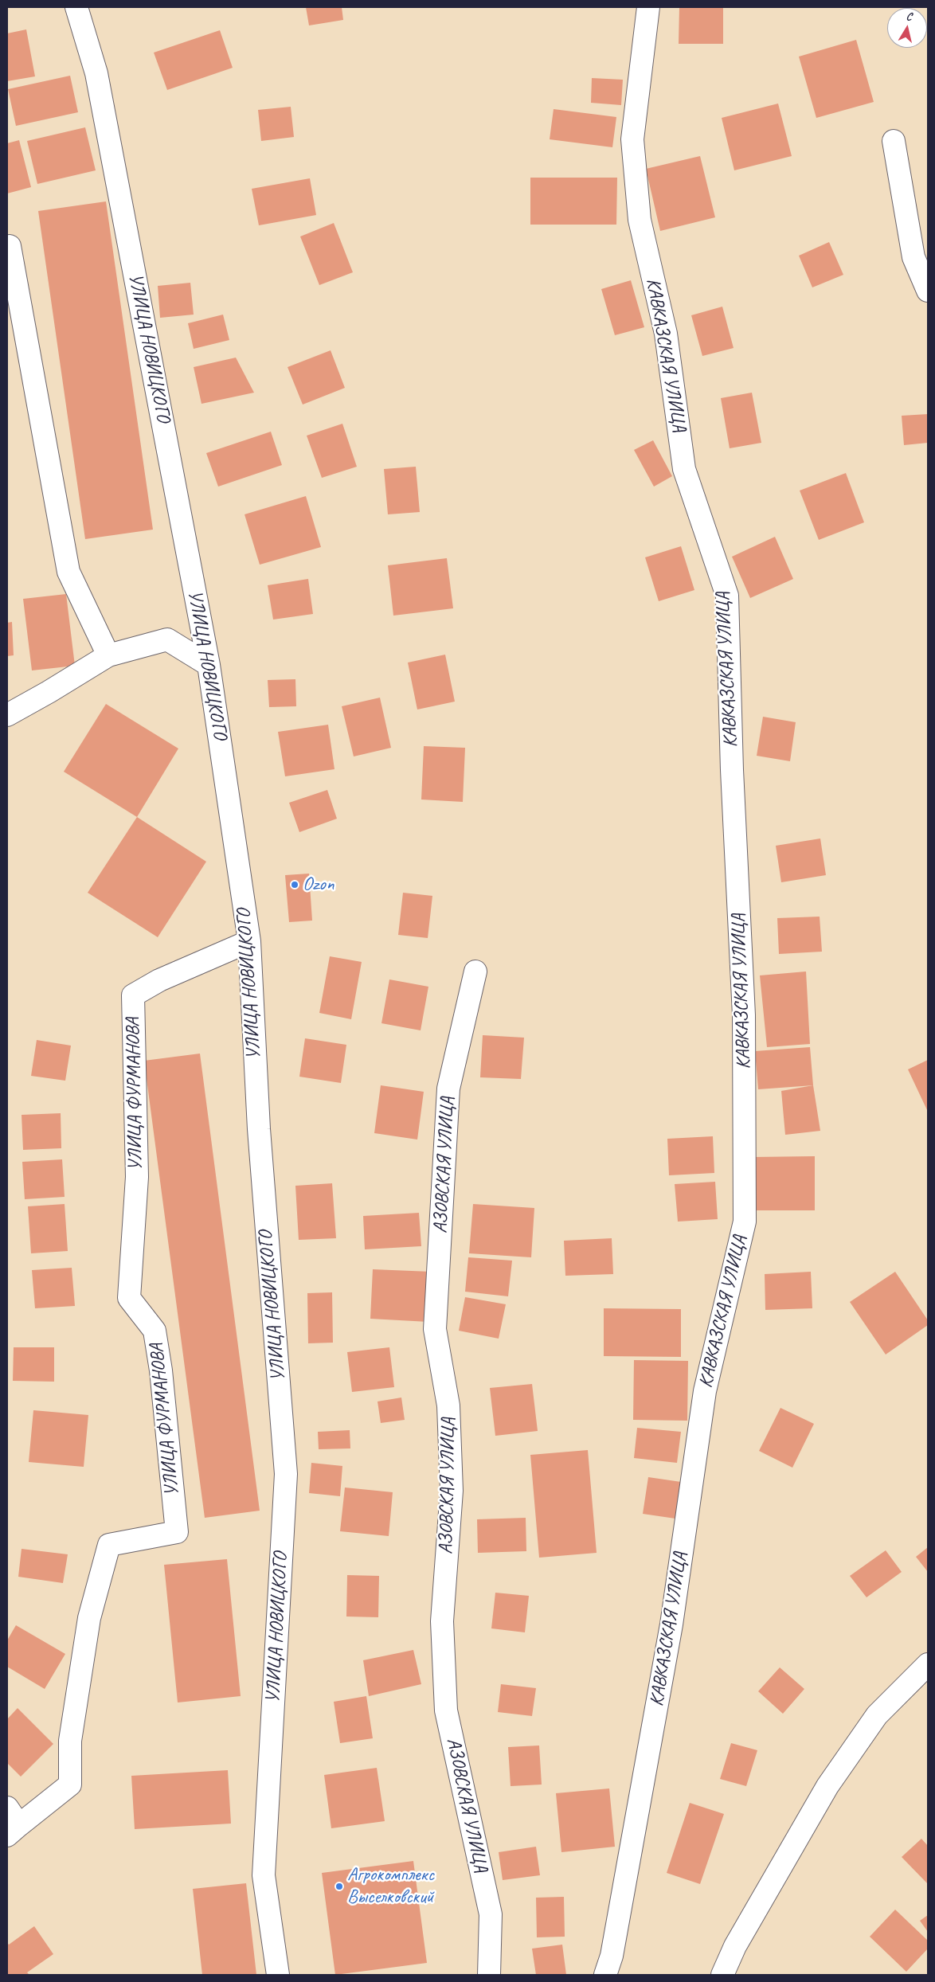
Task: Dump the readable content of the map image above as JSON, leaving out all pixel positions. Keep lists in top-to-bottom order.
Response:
{
  "streets": {
    "street": [
      "УЛИЦА НОВИЦКОГО",
      "КАВКАЗСКАЯ УЛИЦА",
      "УЛИЦА ФУРМАНОВА",
      "АЗОВСКАЯ УЛИЦА"
    ]
  },
  "crossings": [
    ["УЛИЦА НОВИЦКОГО", "УЛИЦА ФУРМАНОВА"]
  ],
  "places": ["Ozon", "Агрокомплекс Выселковский"],
  "north": "top"
}
